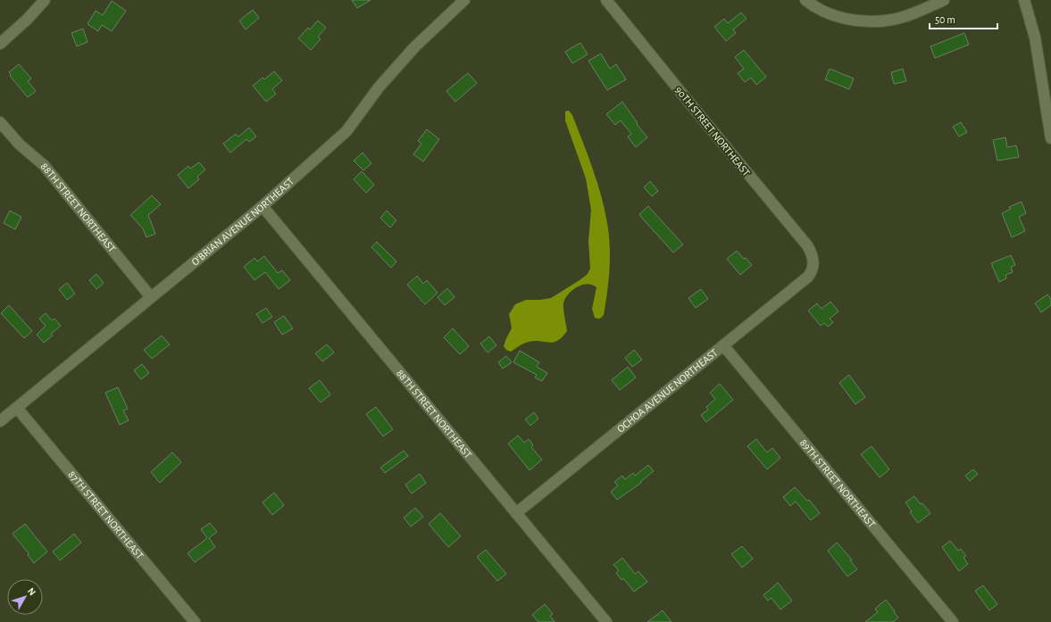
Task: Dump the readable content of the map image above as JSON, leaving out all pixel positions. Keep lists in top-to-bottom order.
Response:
{
  "streets": {
    "street": [
      "90TH STREET NORTHEAST",
      "88TH STREET NORTHEAST",
      "O'BRIAN AVENUE NORTHEAST",
      "OCHOA AVENUE NORTHEAST",
      "89TH STREET NORTHEAST",
      "87TH STREET NORTHEAST"
    ]
  },
  "crossings": [
    ["90TH STREET NORTHEAST", "OCHOA AVENUE NORTHEAST"],
    ["88TH STREET NORTHEAST", "O'BRIAN AVENUE NORTHEAST"],
    ["88TH STREET NORTHEAST", "OCHOA AVENUE NORTHEAST"],
    ["O'BRIAN AVENUE NORTHEAST", "87TH STREET NORTHEAST"],
    ["OCHOA AVENUE NORTHEAST", "89TH STREET NORTHEAST"]
  ],
  "scale_bar": "50 m",
  "north": "top right"
}
